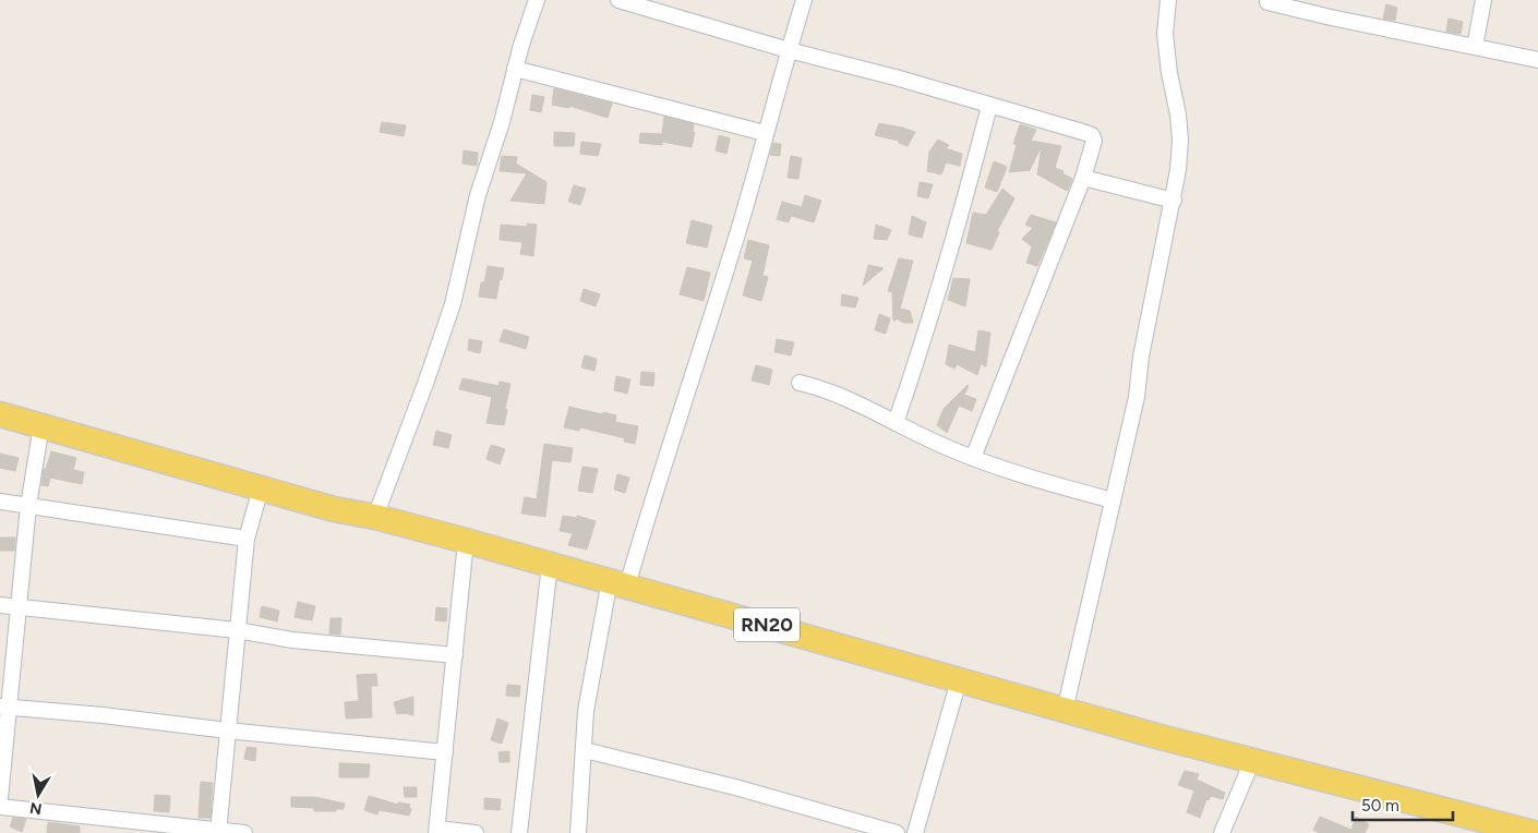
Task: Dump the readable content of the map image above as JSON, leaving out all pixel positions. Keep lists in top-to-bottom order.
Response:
{
  "streets": {
    "main road": ["RN20"]
  },
  "scale_bar": "50 m",
  "north": "bottom"
}
